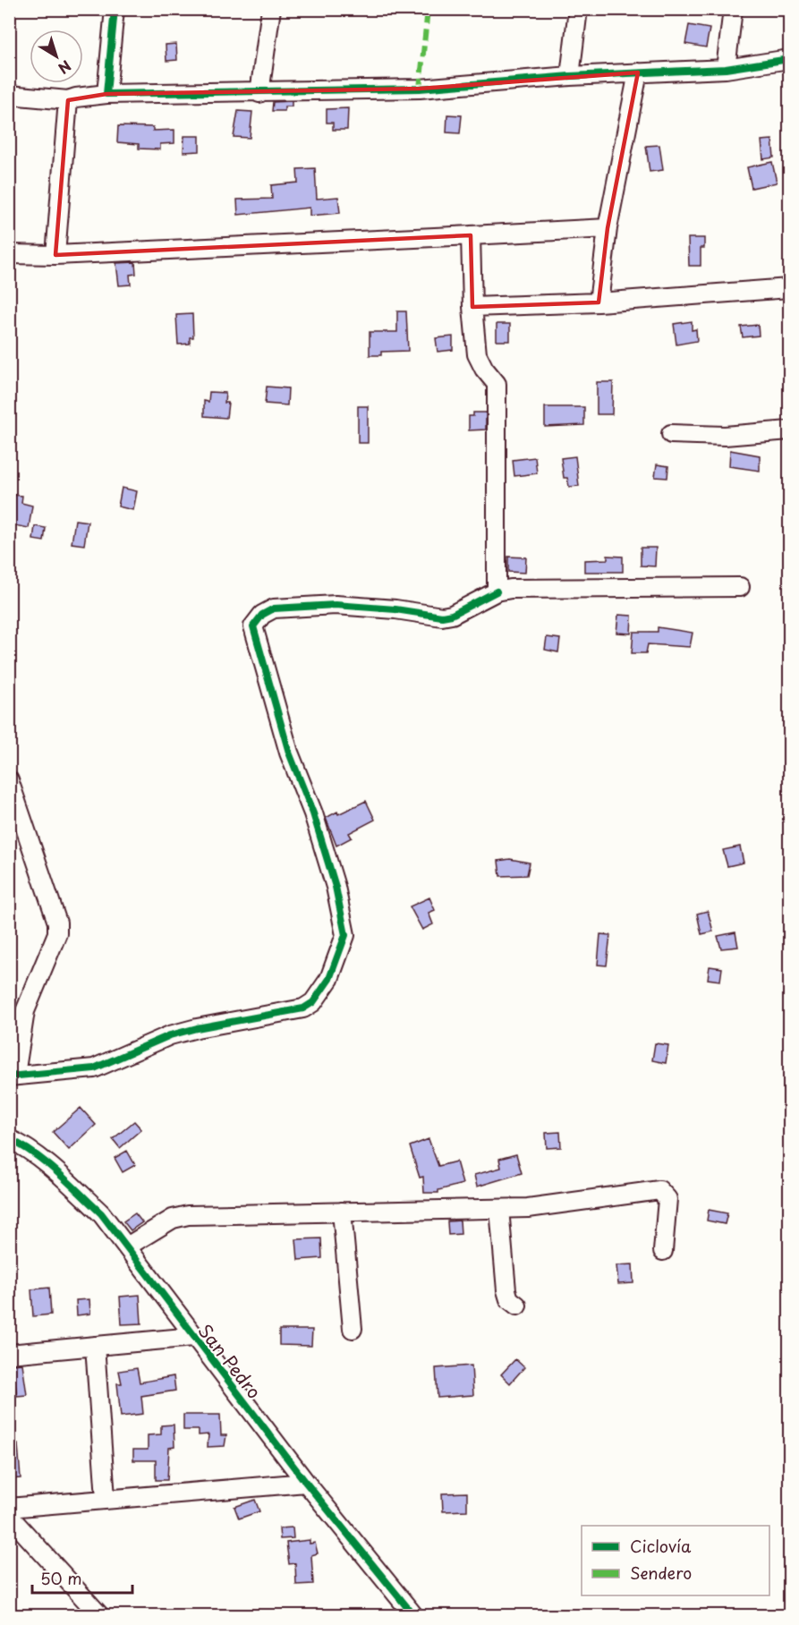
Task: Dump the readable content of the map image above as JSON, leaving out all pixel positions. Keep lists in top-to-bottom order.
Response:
{
  "streets": {
    "street": ["San Pedro"]
  },
  "legend": ["Ciclovía", "Sendero"],
  "scale_bar": "50 m",
  "north": "bottom right"
}
